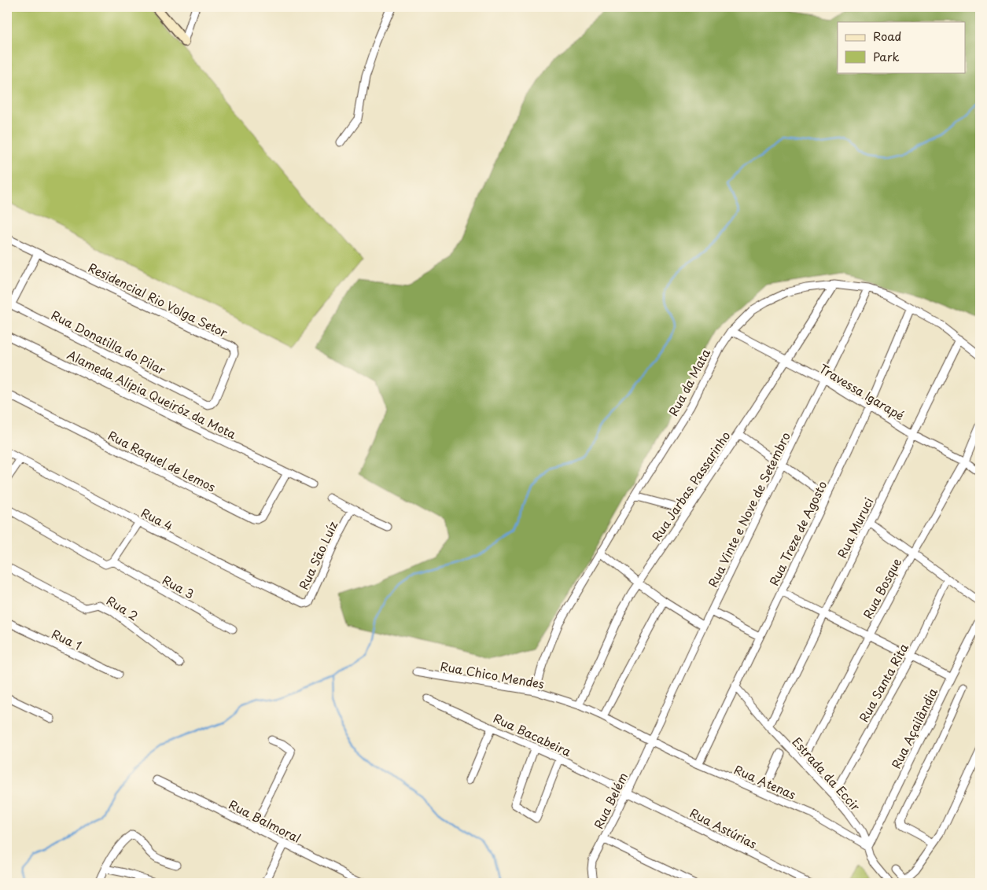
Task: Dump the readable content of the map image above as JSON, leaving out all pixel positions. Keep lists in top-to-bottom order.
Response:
{
  "streets": {
    "street": [
      "Residencial Rio Volga Setor",
      "Rua Donatilla do Pilar",
      "Rua da Mata",
      "Travessa Igarapé",
      "Alameda Alípia Queiróz da Mota",
      "Rua Raquel de Lemos",
      "Rua Jarbas Passarinho",
      "Rua Vinte e Nove de Setembro",
      "Rua 4",
      "Rua Muruci",
      "Rua Treze de Agosto",
      "Rua São Luíz",
      "Rua 3",
      "Rua Bosque",
      "Rua 2",
      "Rua 1",
      "Rua Chico Mendes",
      "Rua Santa Rita",
      "Rua Açailândia",
      "Rua Bacabeira",
      "Estrada da Eccir",
      "Rua Atenas",
      "Rua Belém",
      "Rua Balmoral",
      "Rua Astúrias"
    ]
  },
  "crossings": [
    ["Residencial Rio Volga Setor", "Rua Donatilla do Pilar"],
    ["Rua da Mata", "Travessa Igarapé"],
    ["Rua da Mata", "Rua Jarbas Passarinho"],
    ["Rua da Mata", "Rua Vinte e Nove de Setembro"],
    ["Rua da Mata", "Rua Muruci"],
    ["Rua da Mata", "Rua Treze de Agosto"],
    ["Rua da Mata", "Rua Chico Mendes"],
    ["Travessa Igarapé", "Rua Jarbas Passarinho"],
    ["Travessa Igarapé", "Rua Vinte e Nove de Setembro"],
    ["Travessa Igarapé", "Rua Muruci"],
    ["Travessa Igarapé", "Rua Treze de Agosto"],
    ["Travessa Igarapé", "Rua Bosque"],
    ["Alameda Alípia Queiróz da Mota", "Rua Raquel de Lemos"],
    ["Rua Jarbas Passarinho", "Rua Chico Mendes"],
    ["Rua Vinte e Nove de Setembro", "Rua Chico Mendes"],
    ["Rua Vinte e Nove de Setembro", "Rua Atenas"],
    ["Rua Vinte e Nove de Setembro", "Rua Belém"],
    ["Rua 4", "Rua São Luíz"],
    ["Rua Muruci", "Estrada da Eccir"],
    ["Rua Treze de Agosto", "Estrada da Eccir"],
    ["Rua Treze de Agosto", "Rua Atenas"],
    ["Rua Bosque", "Estrada da Eccir"],
    ["Rua Chico Mendes", "Rua Atenas"],
    ["Rua Chico Mendes", "Rua Belém"],
    ["Rua Santa Rita", "Estrada da Eccir"],
    ["Rua Açailândia", "Estrada da Eccir"],
    ["Rua Açailândia", "Rua Atenas"],
    ["Rua Bacabeira", "Rua Belém"],
    ["Rua Bacabeira", "Rua Astúrias"],
    ["Estrada da Eccir", "Rua Atenas"],
    ["Rua Atenas", "Rua Belém"],
    ["Rua Belém", "Rua Astúrias"]
  ],
  "legend": ["Road", "Park"]
}
